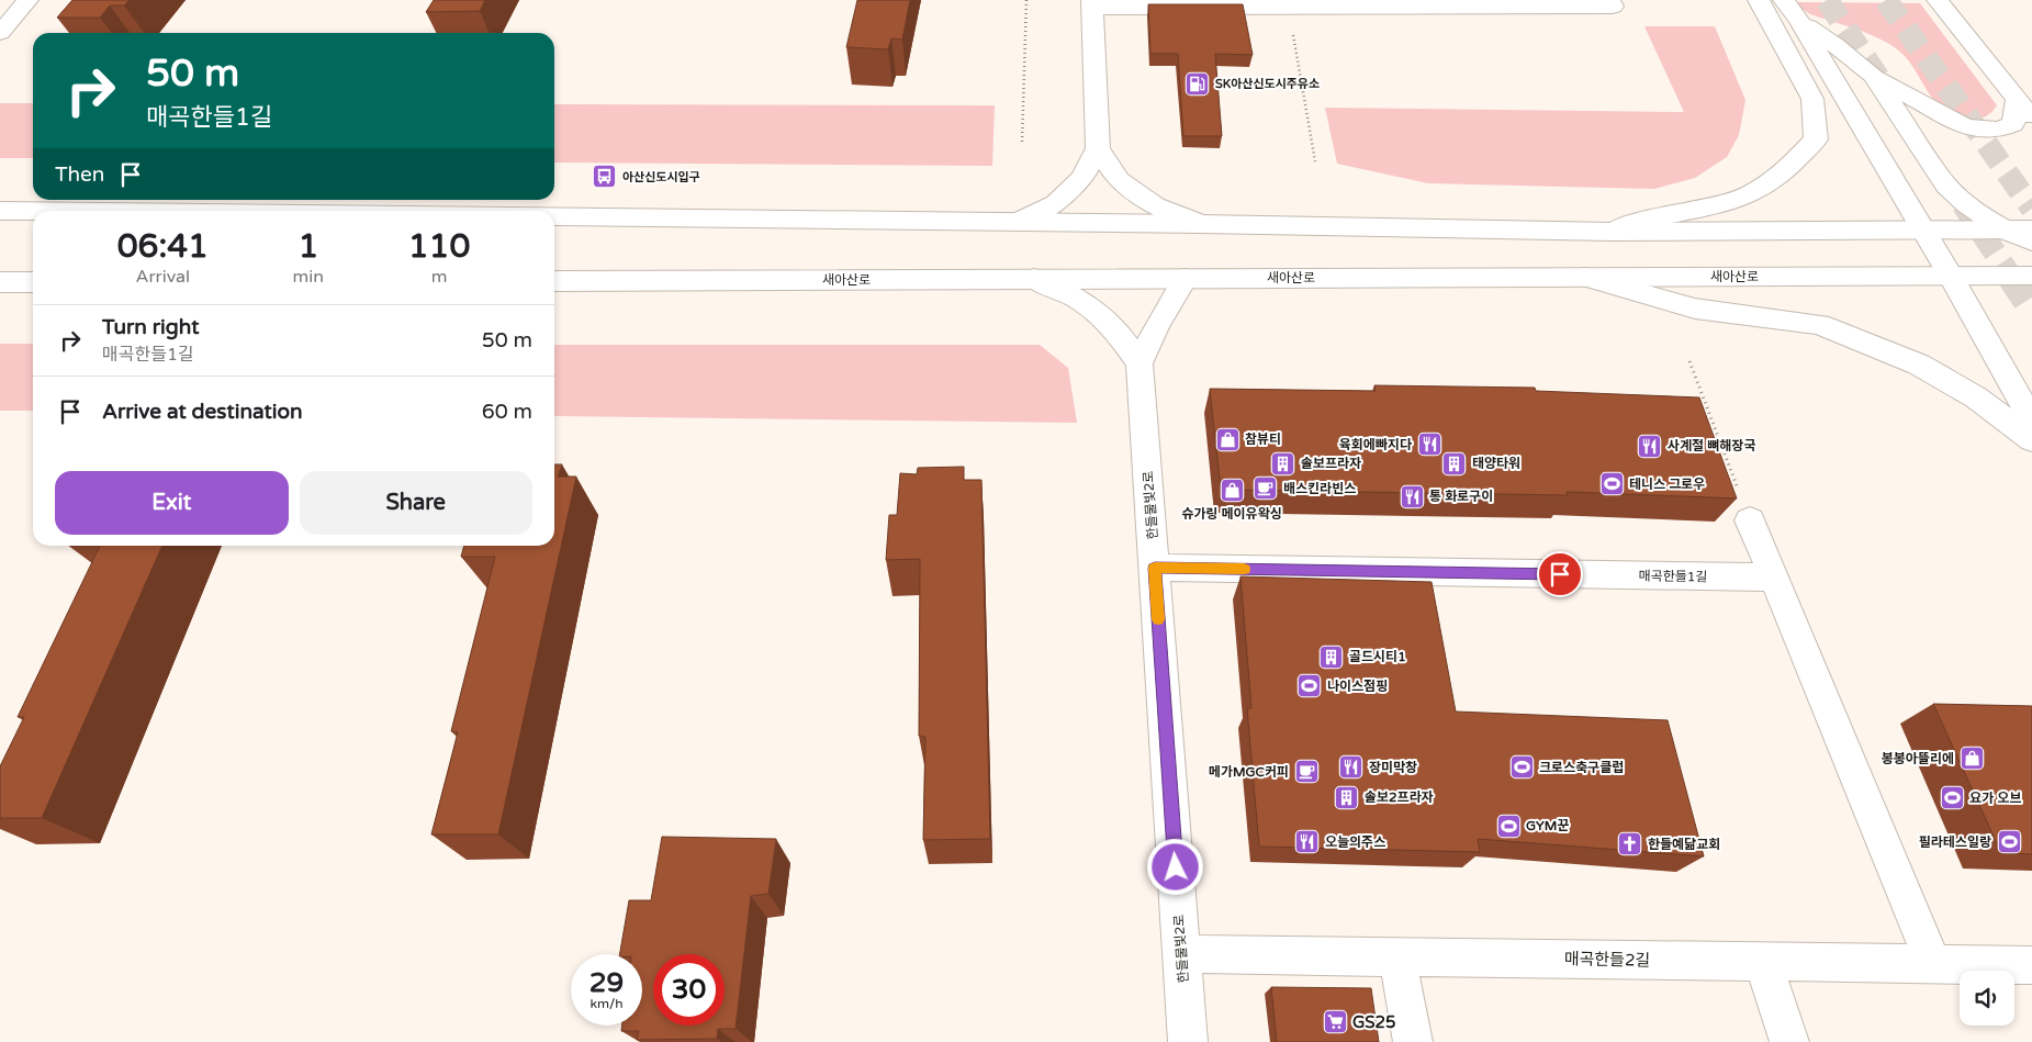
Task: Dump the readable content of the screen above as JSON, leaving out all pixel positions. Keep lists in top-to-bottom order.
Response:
{
  "streets": {
    "main road": [
      "새아산로",
      "한들물빛2로",
      "매곡한들1길",
      "매곡한들2길"
    ]
  },
  "crossings": [
    ["한들물빛2로", "매곡한들1길"],
    ["한들물빛2로", "매곡한들2길"]
  ],
  "places": {
    "fuel station": ["SK아산신도시주유소"],
    "bus stop": ["아산신도시입구"],
    "shop": ["참뷰티", "슈가링 메이유왁싱", "봉봉아뜰리에"],
    "restaurant": [
      "육회에빠지다",
      "사계절 뼈해장국",
      "통 화로구이",
      "장미막창",
      "오늘의주스"
    ],
    "building": [
      "솔보프라자",
      "태양타워",
      "골드시티1",
      "솔보2프라자"
    ],
    "sports": [
      "테니스 그로우",
      "나이스점핑",
      "크로스축구클럽",
      "요가 오브",
      "GYM꾼",
      "필라테스일랑"
    ],
    "cafe": ["배스킨라빈스", "메가MGC커피"],
    "church": ["한들예닮교회"],
    "supermarket": ["GS25"]
  },
  "page": {
    "turn": ["50 m", "매곡한들1길"],
    "then": "Then",
    "eta": [
      "06:41",
      "Arrival",
      "1",
      "min",
      "110",
      "m"
    ],
    "list": [
      {
        "name": "Turn right",
        "note": "매곡한들1길",
        "value": "50 m"
      },
      {
        "name": "Arrive at destination",
        "value": "60 m"
      }
    ],
    "buttons": ["Exit", "Share"],
    "speed": "29 km/h",
    "limit": "30"
  }
}
